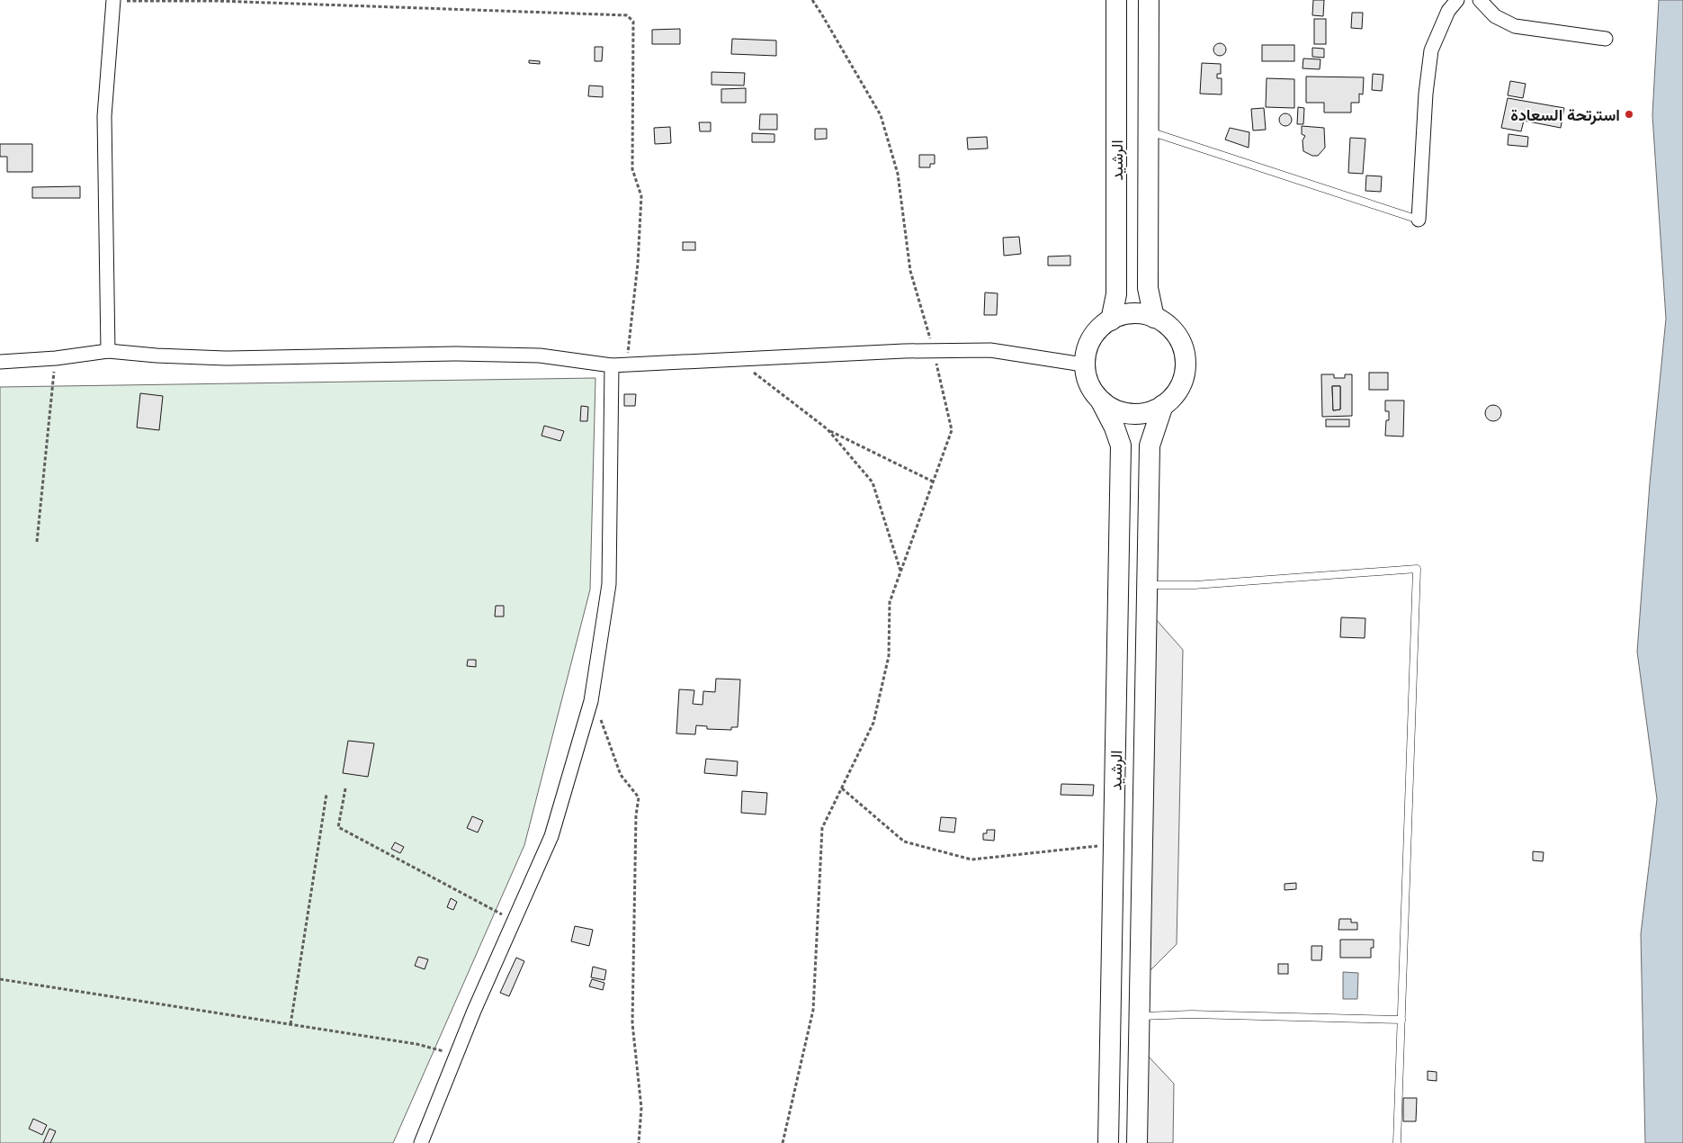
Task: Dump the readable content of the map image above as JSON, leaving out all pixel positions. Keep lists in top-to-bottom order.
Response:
{
  "streets": {
    "street": ["الرشيد"]
  },
  "places": ["استرتحة السعادة"]
}
